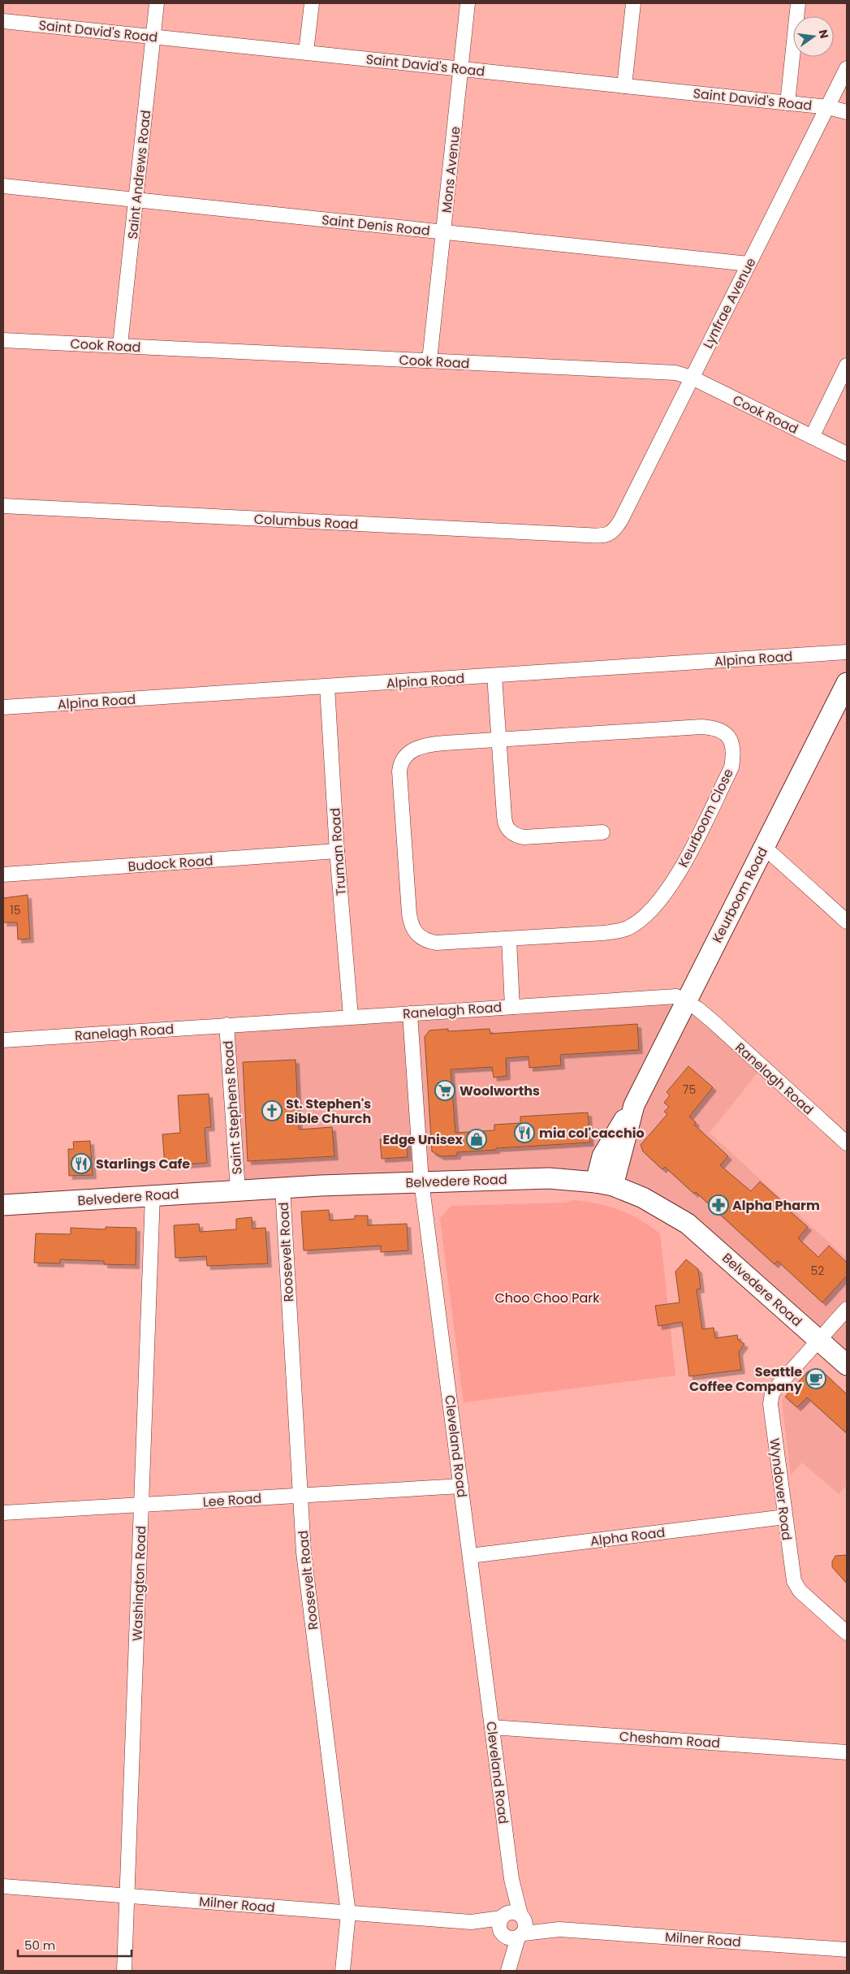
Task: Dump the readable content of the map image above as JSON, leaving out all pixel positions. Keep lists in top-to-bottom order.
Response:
{
  "streets": {
    "main road": ["Keurboom Road", "Belvedere Road"],
    "street": [
      "Saint David's Road",
      "Mons Avenue",
      "Saint Andrews Road",
      "Saint Denis Road",
      "Lynfrae Avenue",
      "Cook Road",
      "Columbus Road",
      "Alpina Road",
      "Keurboom Close",
      "Truman Road",
      "Budock Road",
      "Ranelagh Road",
      "Saint Stephens Road",
      "Roosevelt Road",
      "Cleveland Road",
      "Wyndover Road",
      "Lee Road",
      "Alpha Road",
      "Washington Road",
      "Chesham Road",
      "Milner Road"
    ]
  },
  "crossings": [
    ["Saint David's Road", "Mons Avenue"],
    ["Saint David's Road", "Saint Andrews Road"],
    ["Saint David's Road", "Lynfrae Avenue"],
    ["Mons Avenue", "Saint Denis Road"],
    ["Mons Avenue", "Cook Road"],
    ["Saint Andrews Road", "Saint Denis Road"],
    ["Saint Andrews Road", "Cook Road"],
    ["Saint Denis Road", "Lynfrae Avenue"],
    ["Lynfrae Avenue", "Cook Road"],
    ["Lynfrae Avenue", "Columbus Road"],
    ["Alpina Road", "Truman Road"],
    ["Truman Road", "Budock Road"],
    ["Truman Road", "Ranelagh Road"],
    ["Keurboom Road", "Ranelagh Road"],
    ["Keurboom Road", "Belvedere Road"],
    ["Ranelagh Road", "Saint Stephens Road"],
    ["Ranelagh Road", "Cleveland Road"],
    ["Saint Stephens Road", "Belvedere Road"],
    ["Belvedere Road", "Roosevelt Road"],
    ["Belvedere Road", "Cleveland Road"],
    ["Belvedere Road", "Wyndover Road"],
    ["Belvedere Road", "Washington Road"],
    ["Roosevelt Road", "Lee Road"],
    ["Roosevelt Road", "Milner Road"],
    ["Cleveland Road", "Lee Road"],
    ["Cleveland Road", "Alpha Road"],
    ["Cleveland Road", "Chesham Road"],
    ["Cleveland Road", "Milner Road"],
    ["Wyndover Road", "Alpha Road"],
    ["Lee Road", "Washington Road"],
    ["Washington Road", "Milner Road"]
  ],
  "parks": ["Choo Choo Park"],
  "places": {
    "supermarket": ["Woolworths"],
    "church": ["St. Stephen's Bible Church"],
    "restaurant": ["mia col'cacchio", "Starlings Cafe"],
    "shop": ["Edge Unisex"],
    "pharmacy": ["Alpha Pharm"],
    "cafe": ["Seattle Coffee Company"]
  },
  "house_numbers": ["15", "75", "52"],
  "scale_bar": "50 m",
  "north": "right"
}
